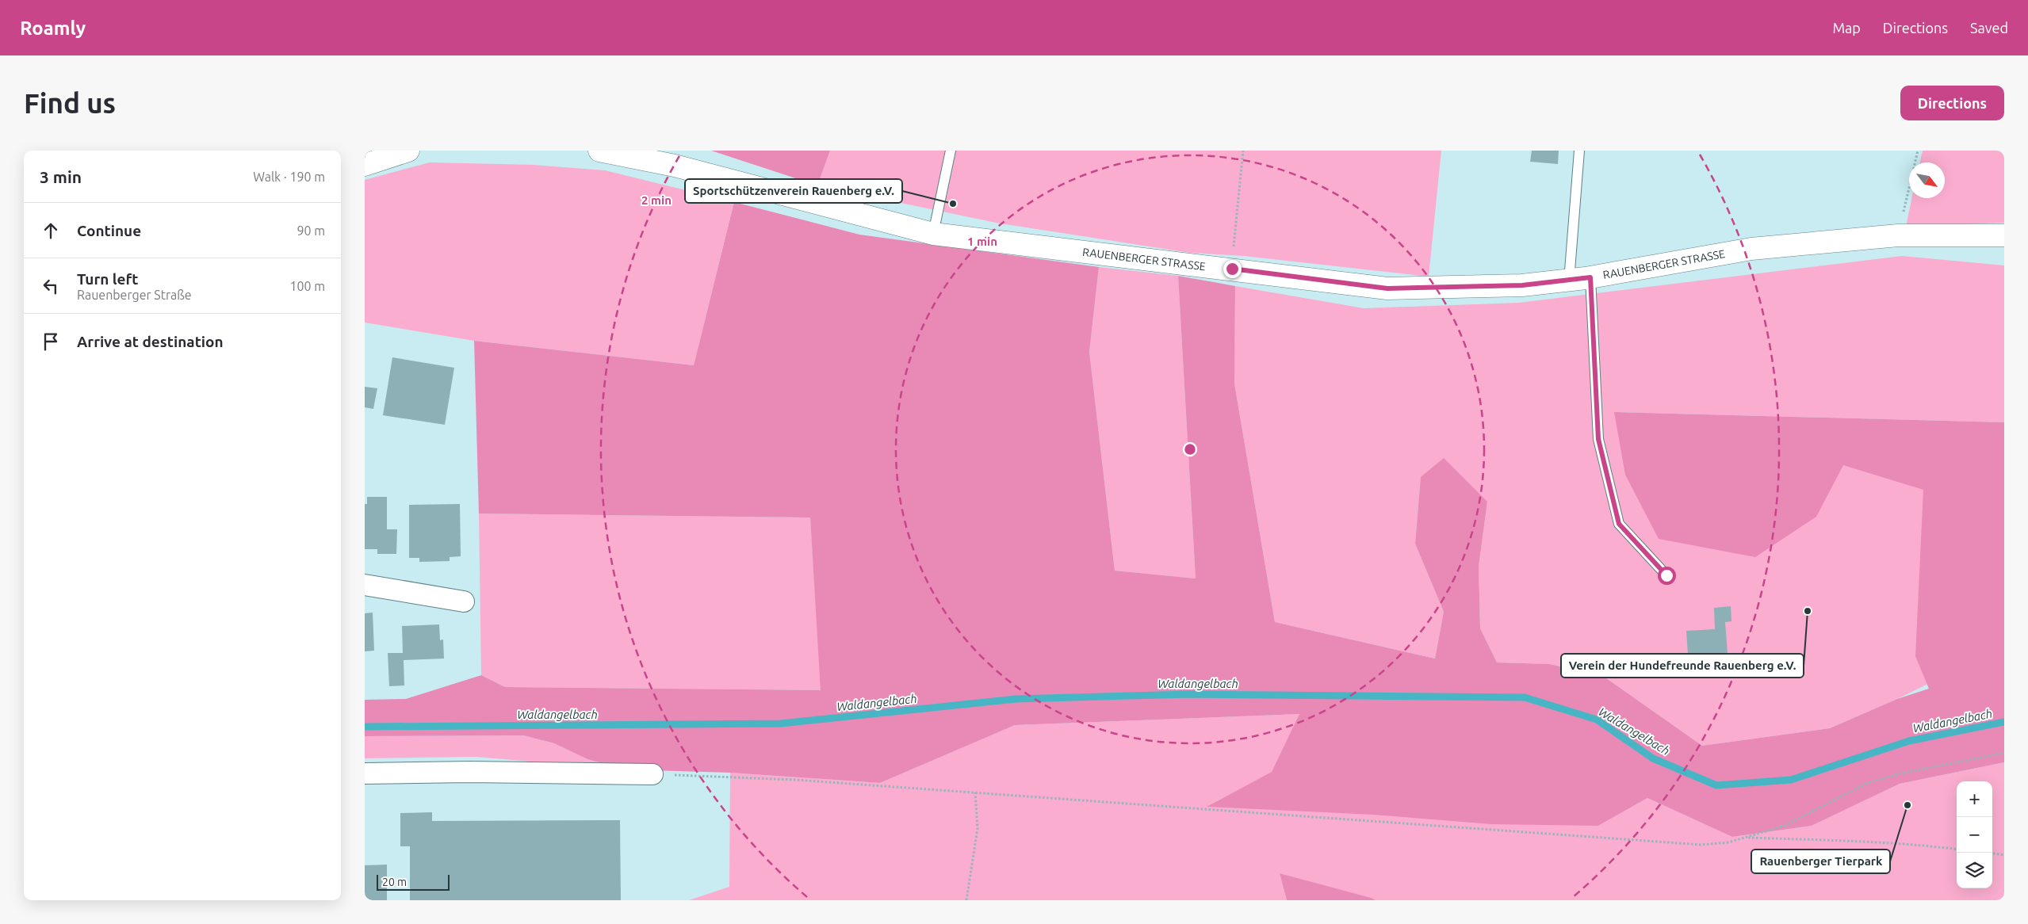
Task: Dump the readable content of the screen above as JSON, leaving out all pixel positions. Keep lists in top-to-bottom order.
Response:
{
  "streets": {
    "street": ["RAUENBERGER STRASSE"]
  },
  "water": ["Waldangelbach"],
  "places": ["Sportschützenverein Rauenberg e.V.", "Verein der Hundefreunde Rauenberg e.V.", "Rauenberger Tierpark"],
  "scale_bar": "20 m",
  "north": "bottom right",
  "page": {
    "header": "Roamly",
    "nav": ["Map", "Directions", "Saved"],
    "buttons": "Directions",
    "title": "Find us",
    "heading": ["3 min", "Walk · 190 m"],
    "list": [
      ["Continue", "90 m"],
      ["Turn left", "Rauenberger Straße", "100 m"],
      "Arrive at destination"
    ],
    "map_buttons": ["+", "−"],
    "scale": "20 m"
  },
  "rings": ["2 min", "1 min"]
}
